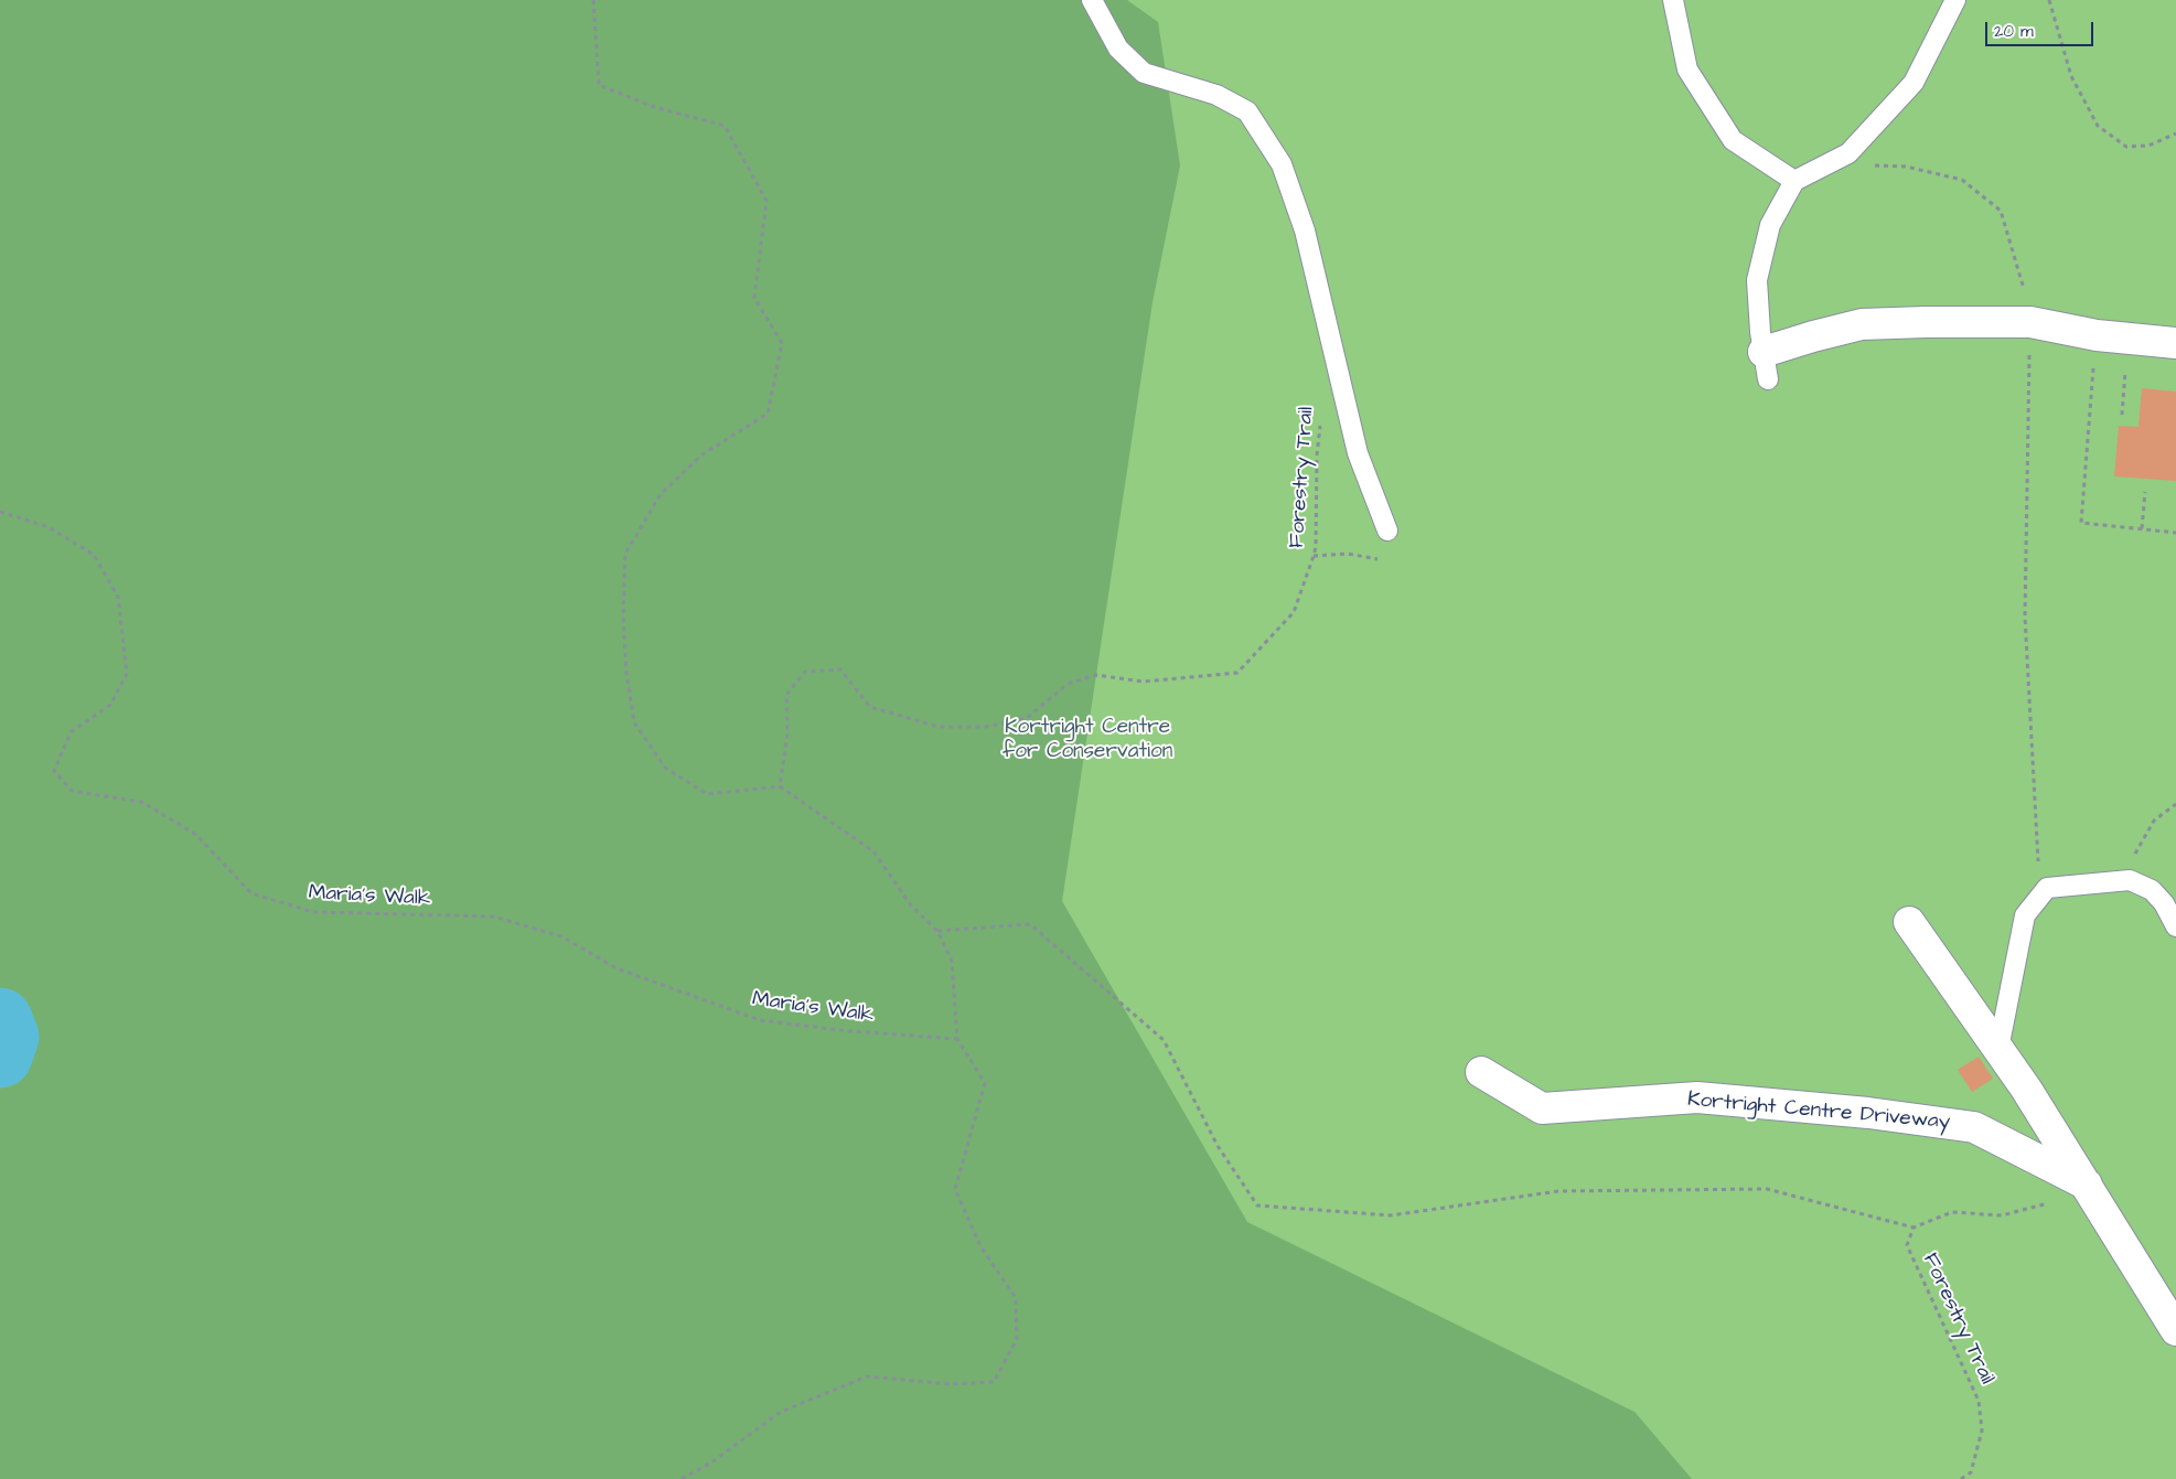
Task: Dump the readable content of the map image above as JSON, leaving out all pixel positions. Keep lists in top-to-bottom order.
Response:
{
  "streets": {
    "street": ["Kortright Centre Driveway"],
    "path": ["Forestry Trail", "Maria's Walk"]
  },
  "parks": ["Kortright Centre for Conservation"],
  "scale_bar": "20 m"
}
